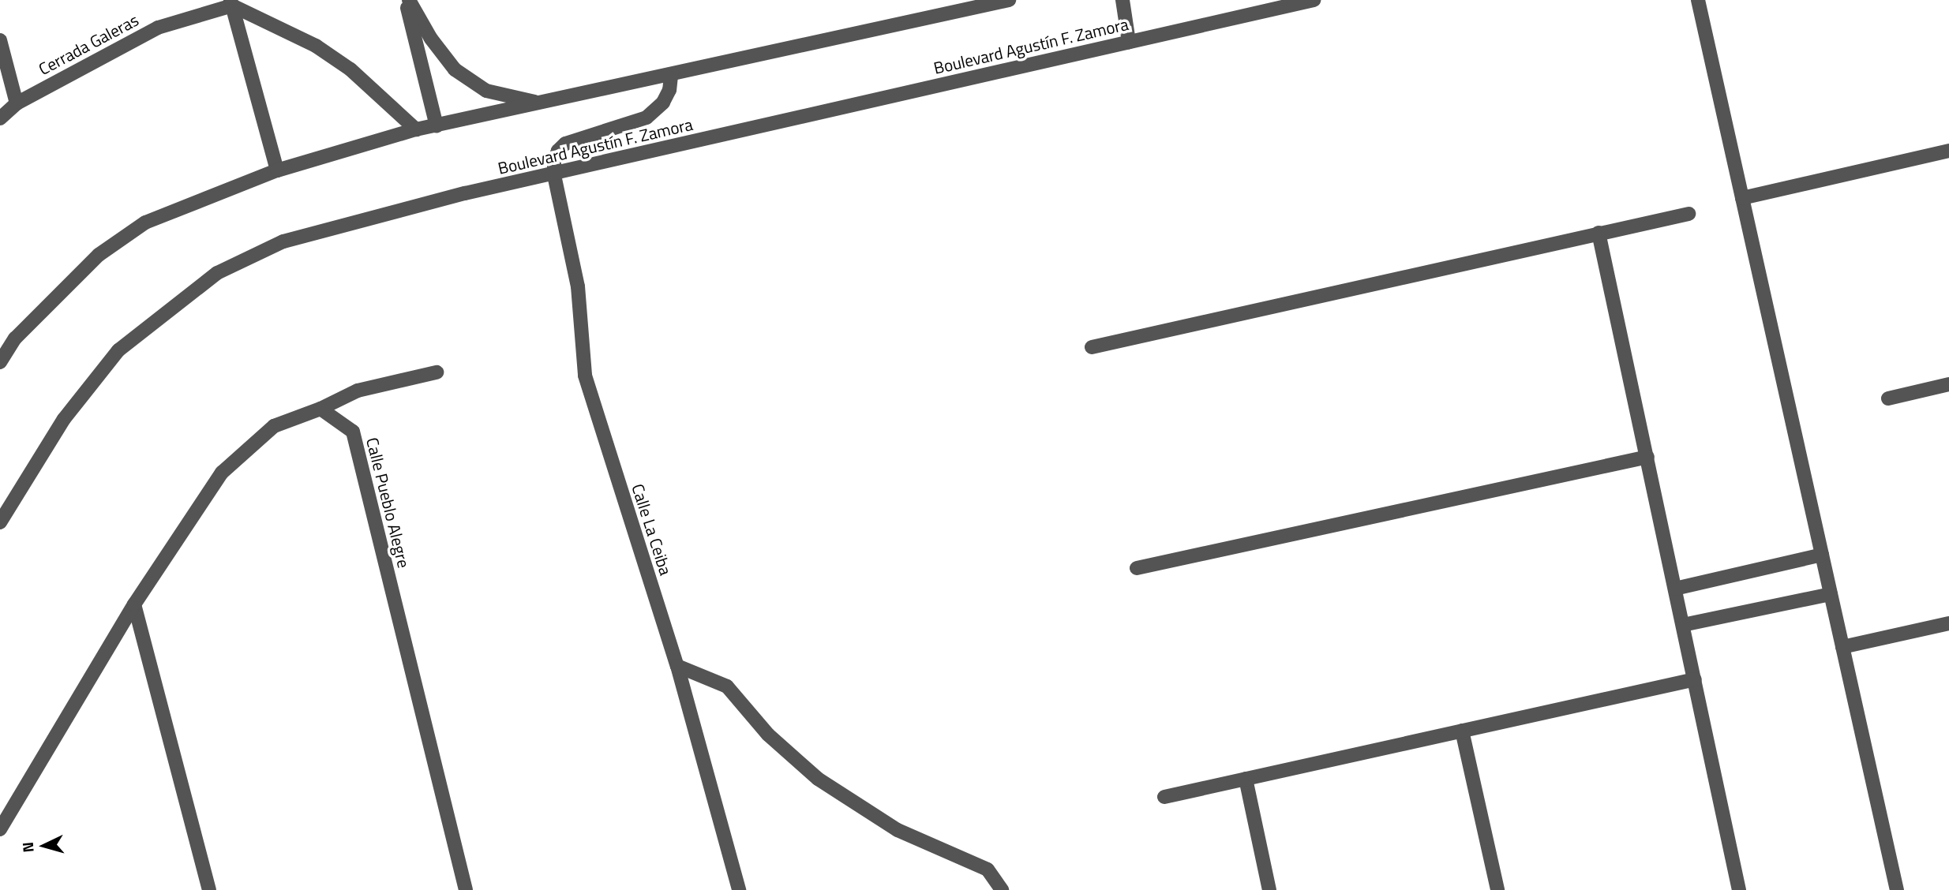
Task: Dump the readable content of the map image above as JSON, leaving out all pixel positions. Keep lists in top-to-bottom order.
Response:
{
  "streets": {
    "street": [
      "Cerrada Galeras",
      "Boulevard Agustín F. Zamora",
      "Calle Pueblo Alegre",
      "Calle La Ceiba"
    ]
  },
  "crossings": [
    ["Boulevard Agustín F. Zamora", "Calle La Ceiba"]
  ],
  "north": "left"
}
